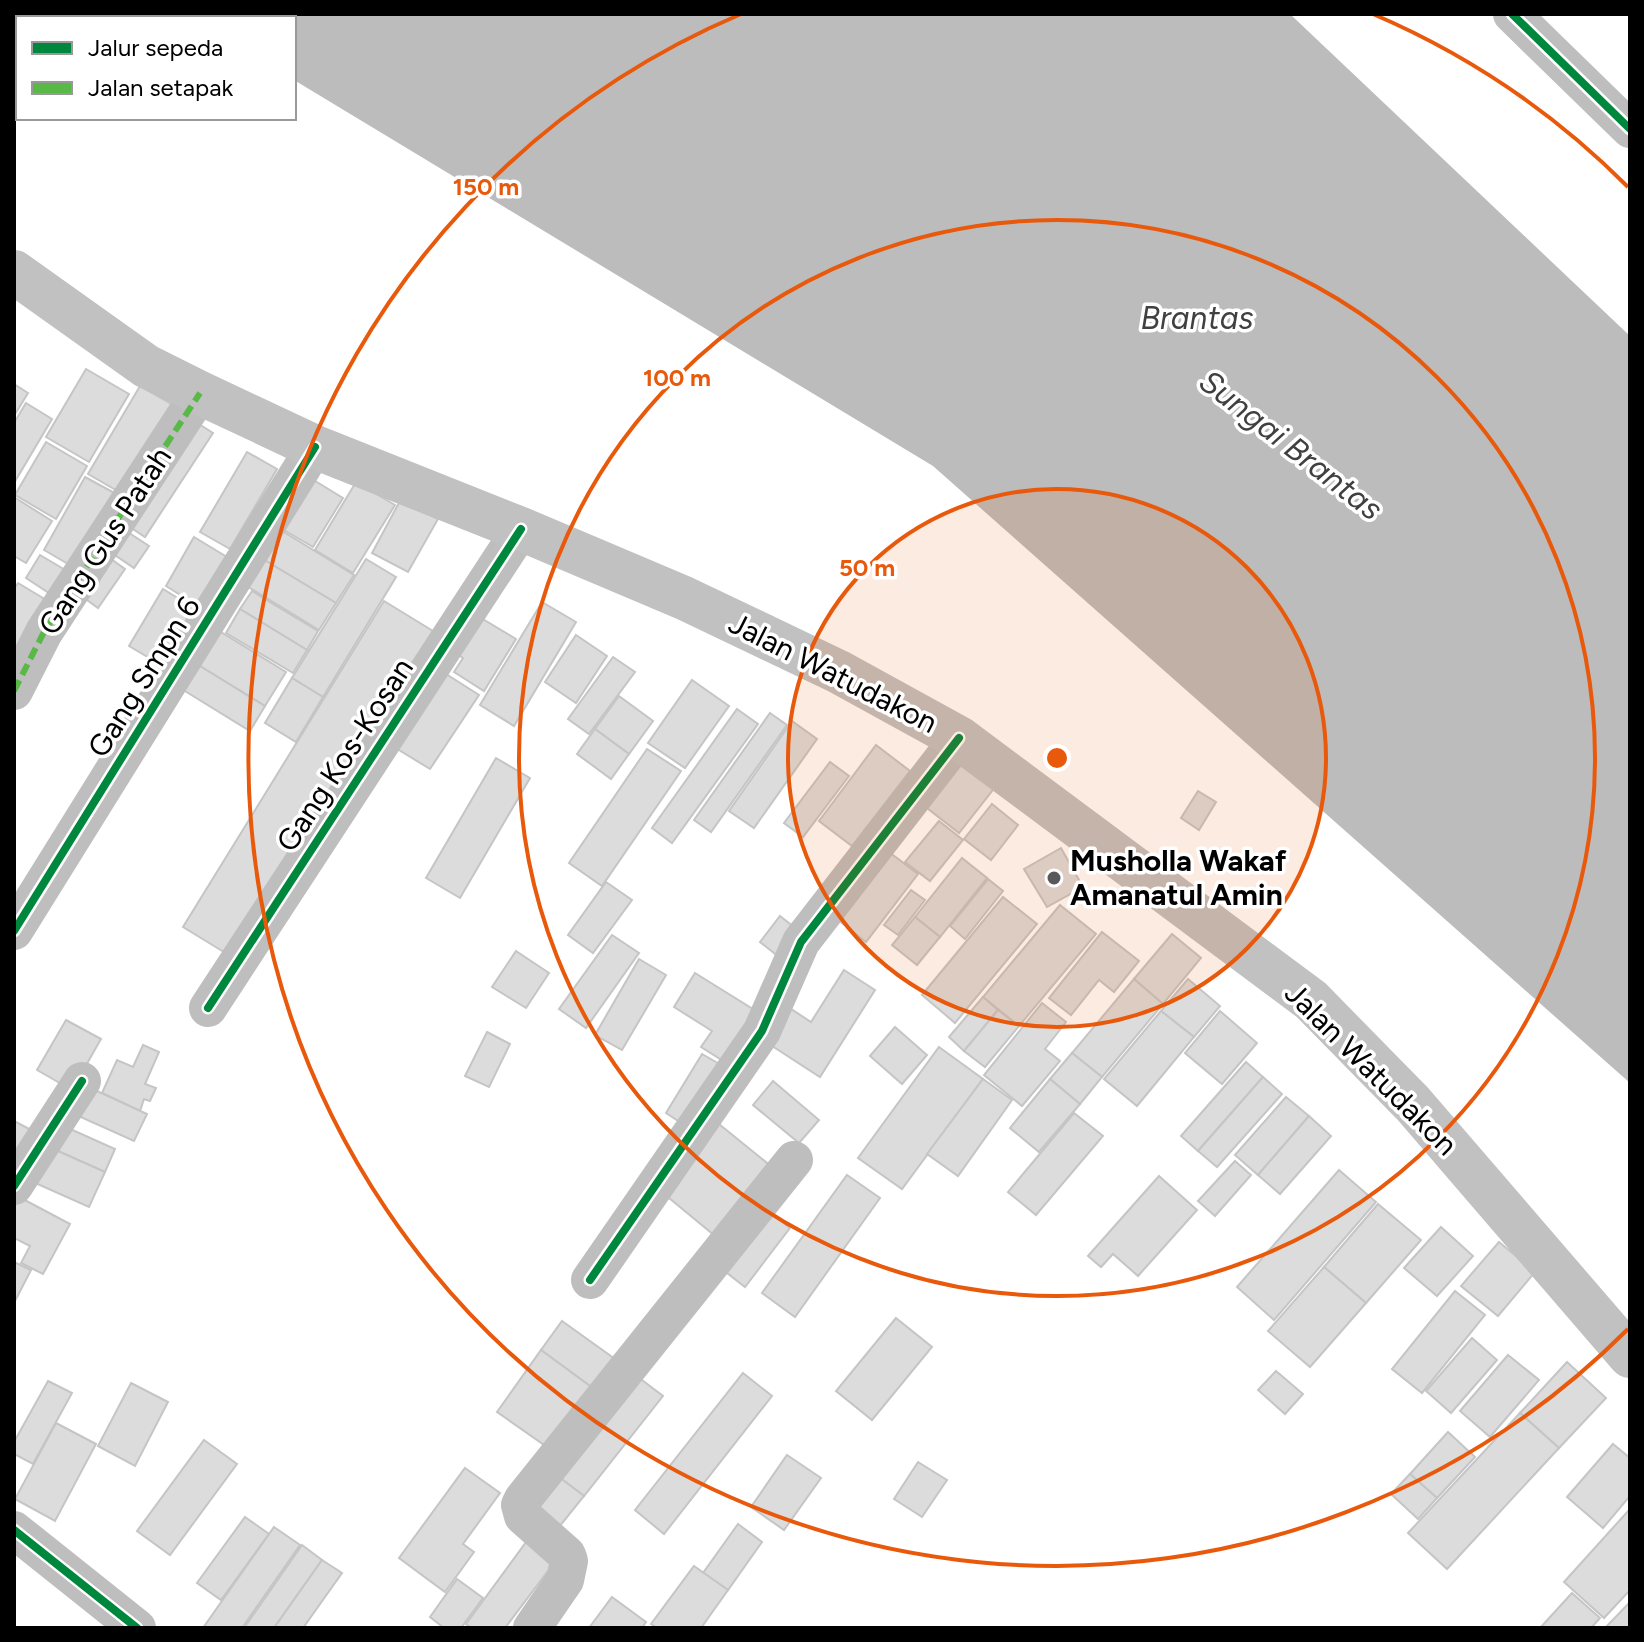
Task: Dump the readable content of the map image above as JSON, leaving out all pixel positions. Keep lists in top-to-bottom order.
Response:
{
  "streets": {
    "main road": ["Jalan Watudakon"],
    "street": ["Gang Gus Patah", "Gang Smpn 6", "Gang Kos-Kosan"]
  },
  "crossings": [
    ["Gang Gus Patah", "Jalan Watudakon"],
    ["Jalan Watudakon", "Gang Smpn 6"],
    ["Jalan Watudakon", "Gang Kos-Kosan"]
  ],
  "water": ["Brantas", "Sungai Brantas"],
  "places": ["Musholla Wakaf Amanatul Amin"],
  "legend": ["Jalur sepeda", "Jalan setapak"],
  "rings": ["150 m", "100 m", "50 m"]
}
